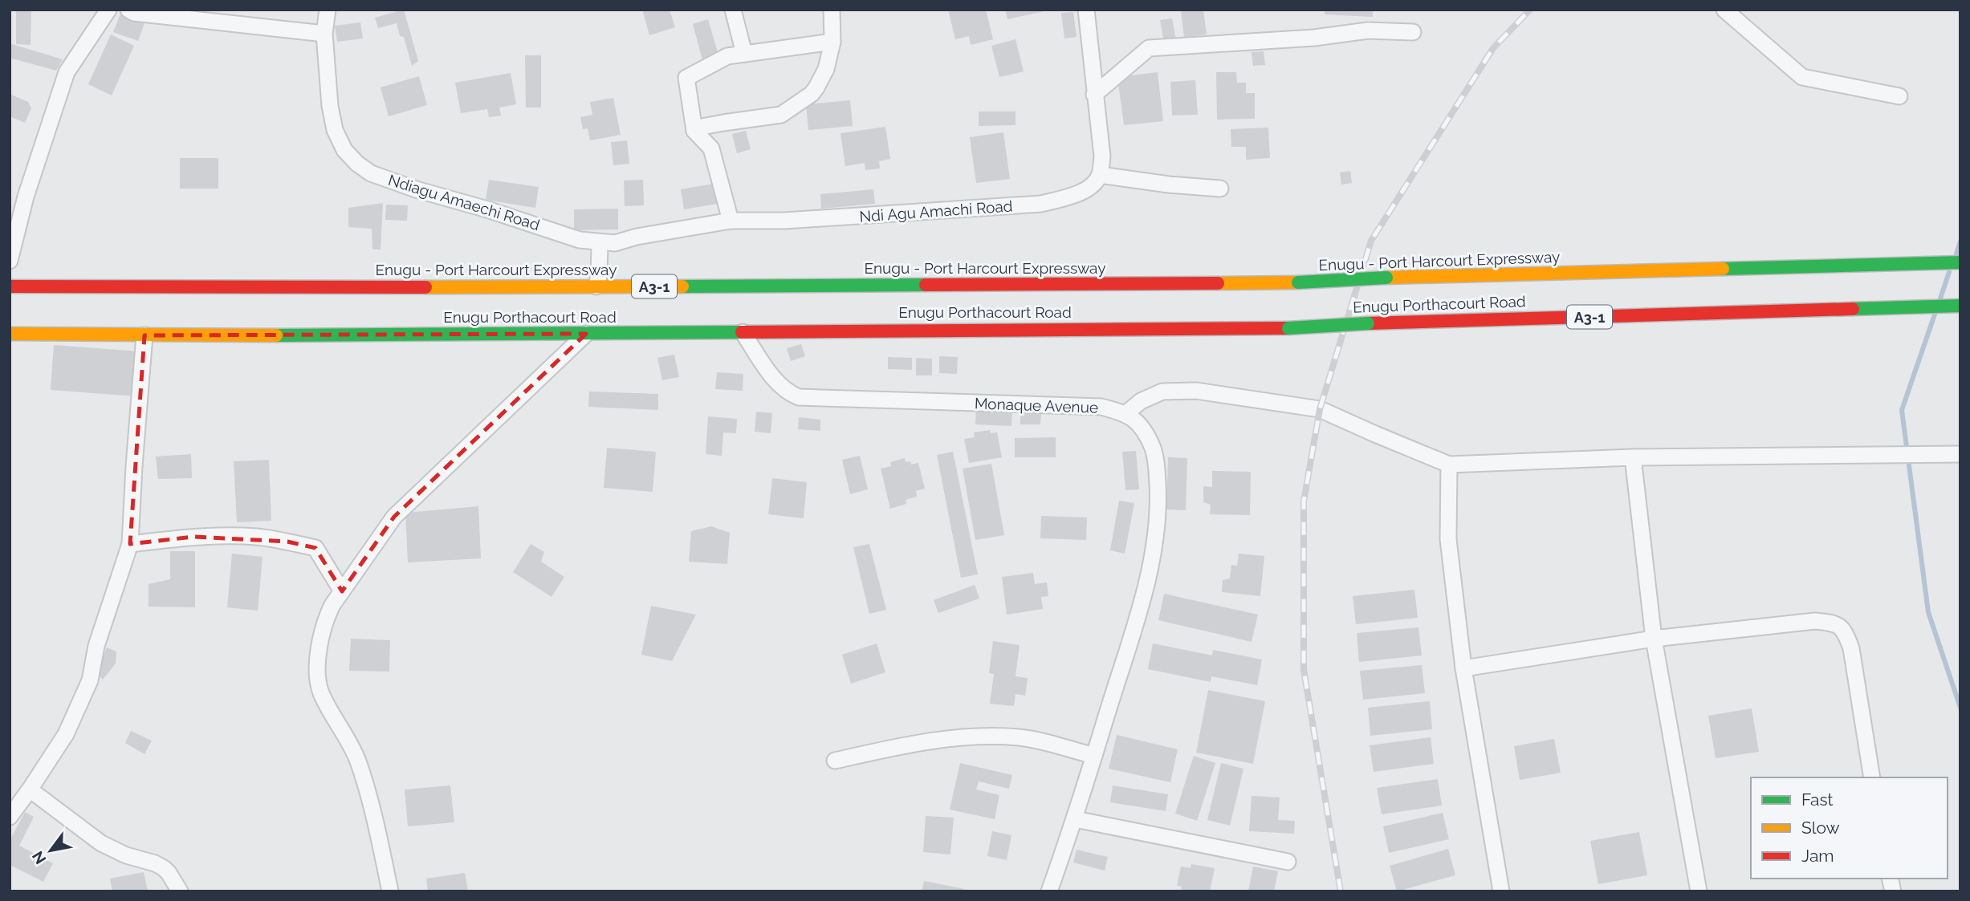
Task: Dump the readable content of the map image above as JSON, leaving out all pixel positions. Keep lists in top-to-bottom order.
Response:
{
  "streets": {
    "highway": ["Enugu - Port Harcourt Expressway", "A3-1", "Enugu Porthacourt Road"],
    "street": ["Ndiagu Amaechi Road", "Ndi Agu Amachi Road", "Monaque Avenue"]
  },
  "crossings": [
    ["Ndiagu Amaechi Road", "Ndi Agu Amachi Road"],
    ["Enugu Porthacourt Road", "Monaque Avenue"]
  ],
  "legend": ["Fast", "Slow", "Jam"],
  "north": "bottom left"
}
